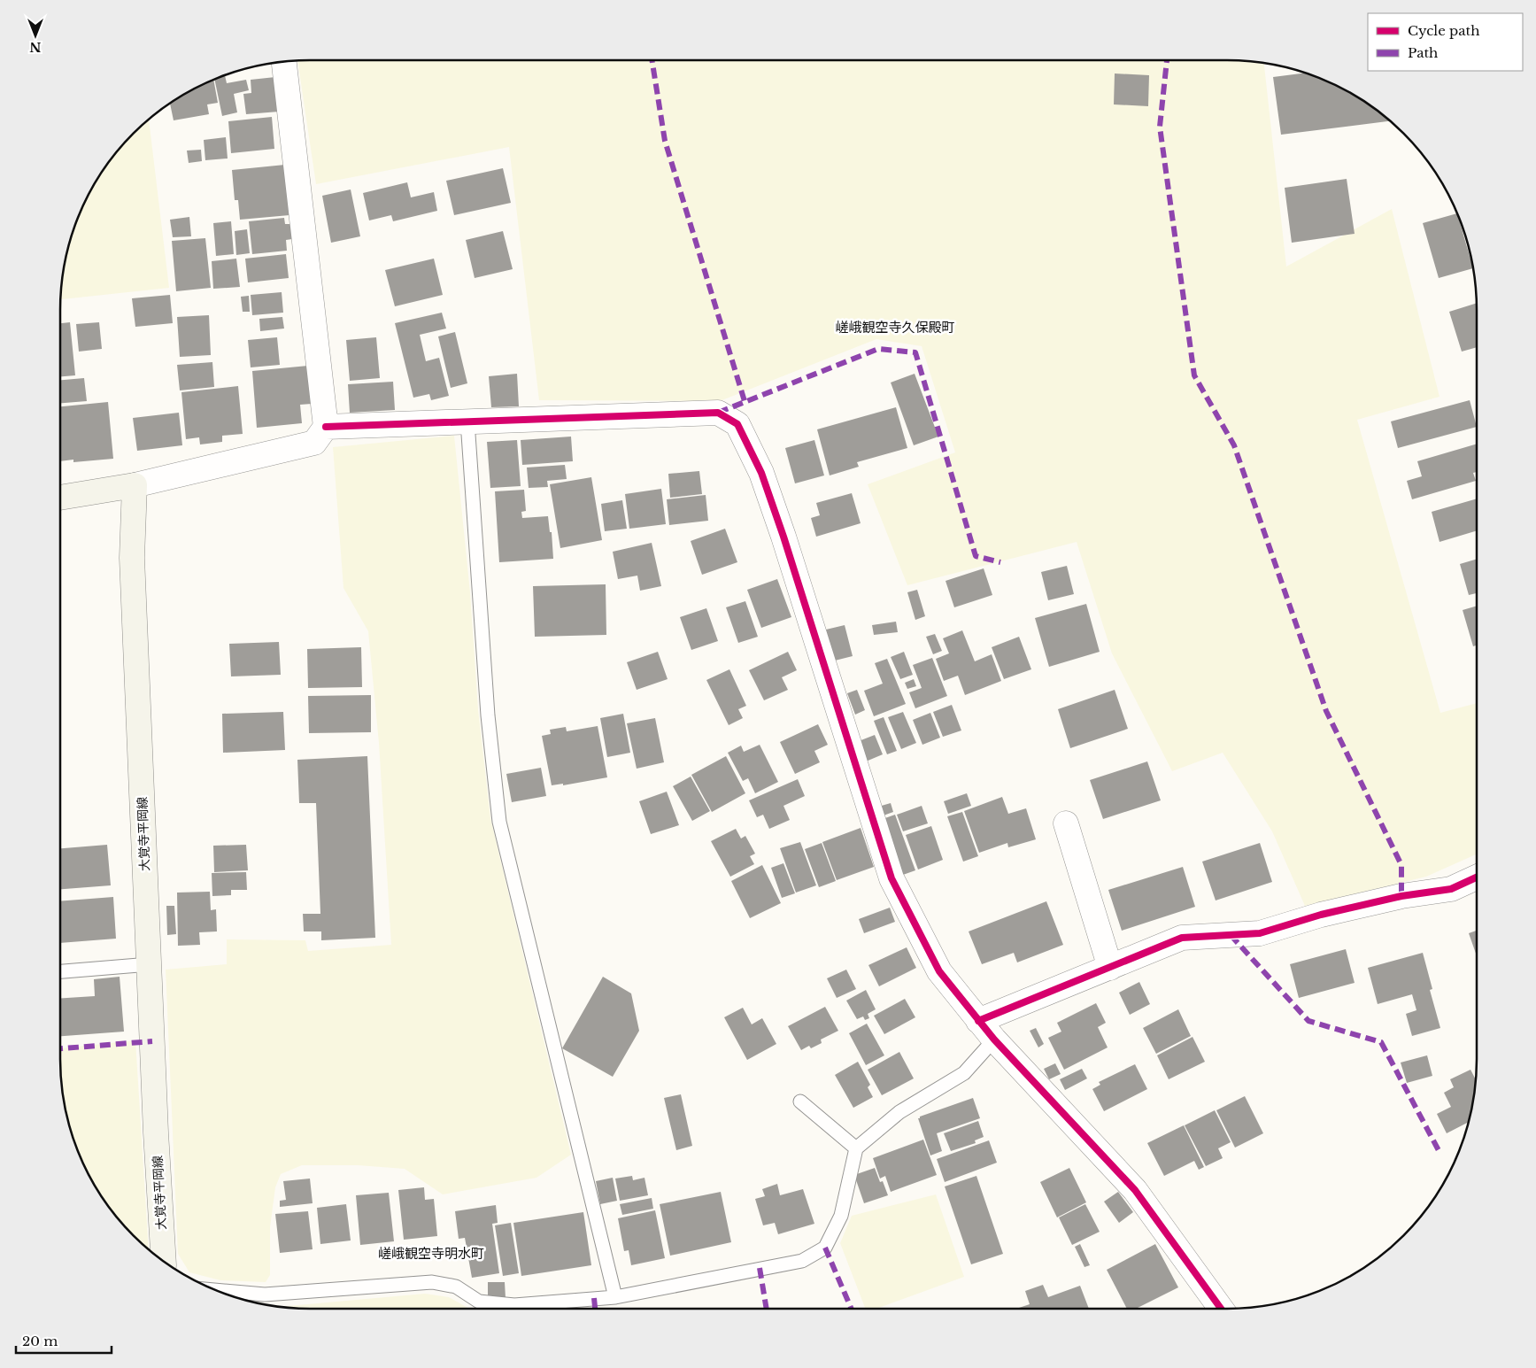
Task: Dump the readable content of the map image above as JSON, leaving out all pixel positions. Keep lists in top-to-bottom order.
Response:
{
  "streets": {
    "main road": ["大覚寺平岡線"]
  },
  "districts": ["嵯峨観空寺久保殿町", "嵯峨観空寺明水町"],
  "legend": ["Cycle path", "Path"],
  "scale_bar": "20 m",
  "north": "bottom"
}
